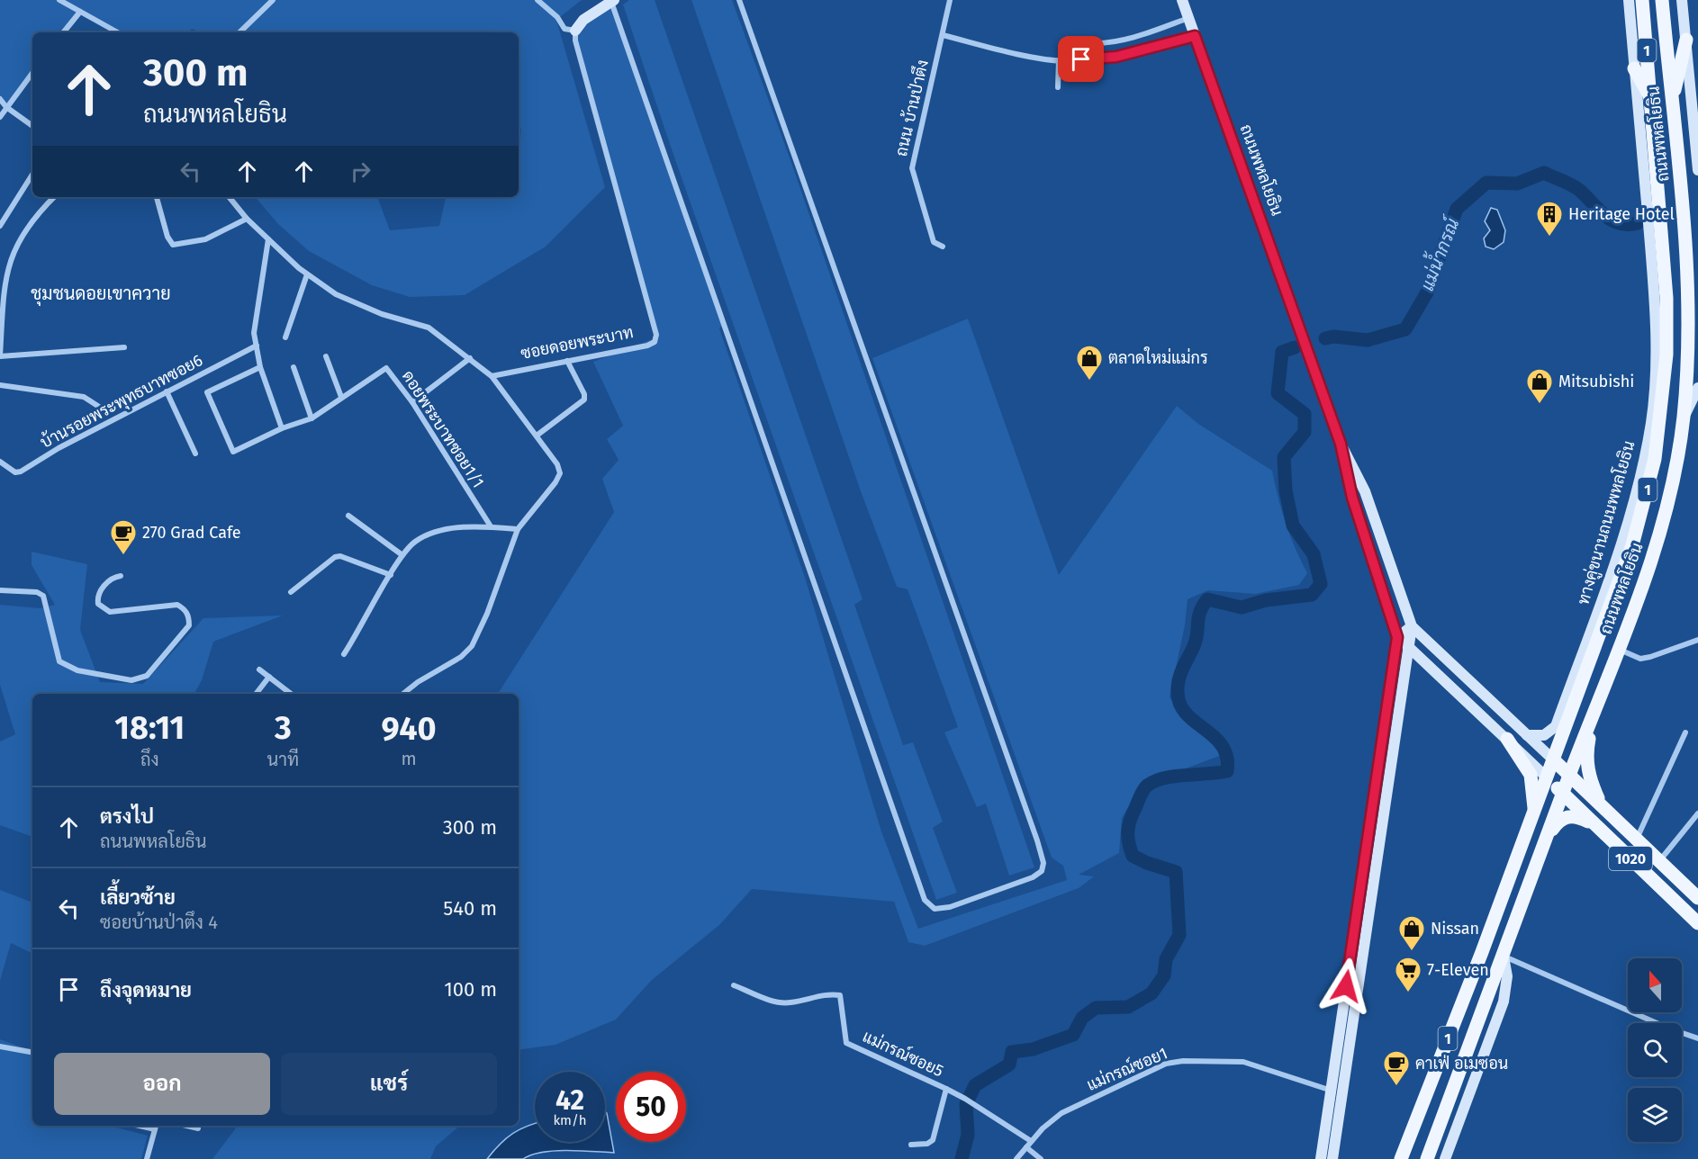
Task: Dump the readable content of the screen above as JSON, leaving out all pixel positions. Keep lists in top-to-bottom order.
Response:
{
  "streets": {
    "main road": [
      "1",
      "ถนนพหลโยธิน",
      "ทางคู่ขนานถนนพหลโยธิน",
      "1020"
    ],
    "street": [
      "ถนน บ้านป่าตึง",
      "ซอยดอยพระบาท",
      "บ้านรอยพระพุทธบาทซอย6",
      "ดอยพระบาทซอย1/1",
      "แม่กรณ์ซอย5",
      "แม่กรณ์ซอย1"
    ]
  },
  "crossings": [
    ["1", "ถนนพหลโยธิน"],
    ["ถนนพหลโยธิน", "ทางคู่ขนานถนนพหลโยธิน"],
    ["ถนนพหลโยธิน", "1020"]
  ],
  "districts": ["ชุมชนดอยเขาควาย"],
  "water": ["แม่น้ำกรณ์"],
  "places": {
    "building": ["Heritage Hotel"],
    "shop": ["ตลาดใหม่แม่กร", "Mitsubishi", "Nissan"],
    "cafe": ["270 Grad Cafe", "คาเฟ่ อเมซอน"],
    "supermarket": ["7-Eleven"]
  },
  "north": "top",
  "page": {
    "turn": ["300 m", "ถนนพหลโยธิน"],
    "eta": [
      "18:11",
      "ถึง",
      "3",
      "นาที",
      "940",
      "m"
    ],
    "list": [
      {
        "name": "ตรงไป",
        "note": "ถนนพหลโยธิน",
        "value": "300 m"
      },
      {
        "name": "เลี้ยวซ้าย",
        "note": "ซอยบ้านป่าตึง 4",
        "value": "540 m"
      },
      {
        "name": "ถึงจุดหมาย",
        "value": "100 m"
      }
    ],
    "buttons": ["ออก", "แชร์"],
    "speed": "42 km/h",
    "limit": "50"
  }
}
